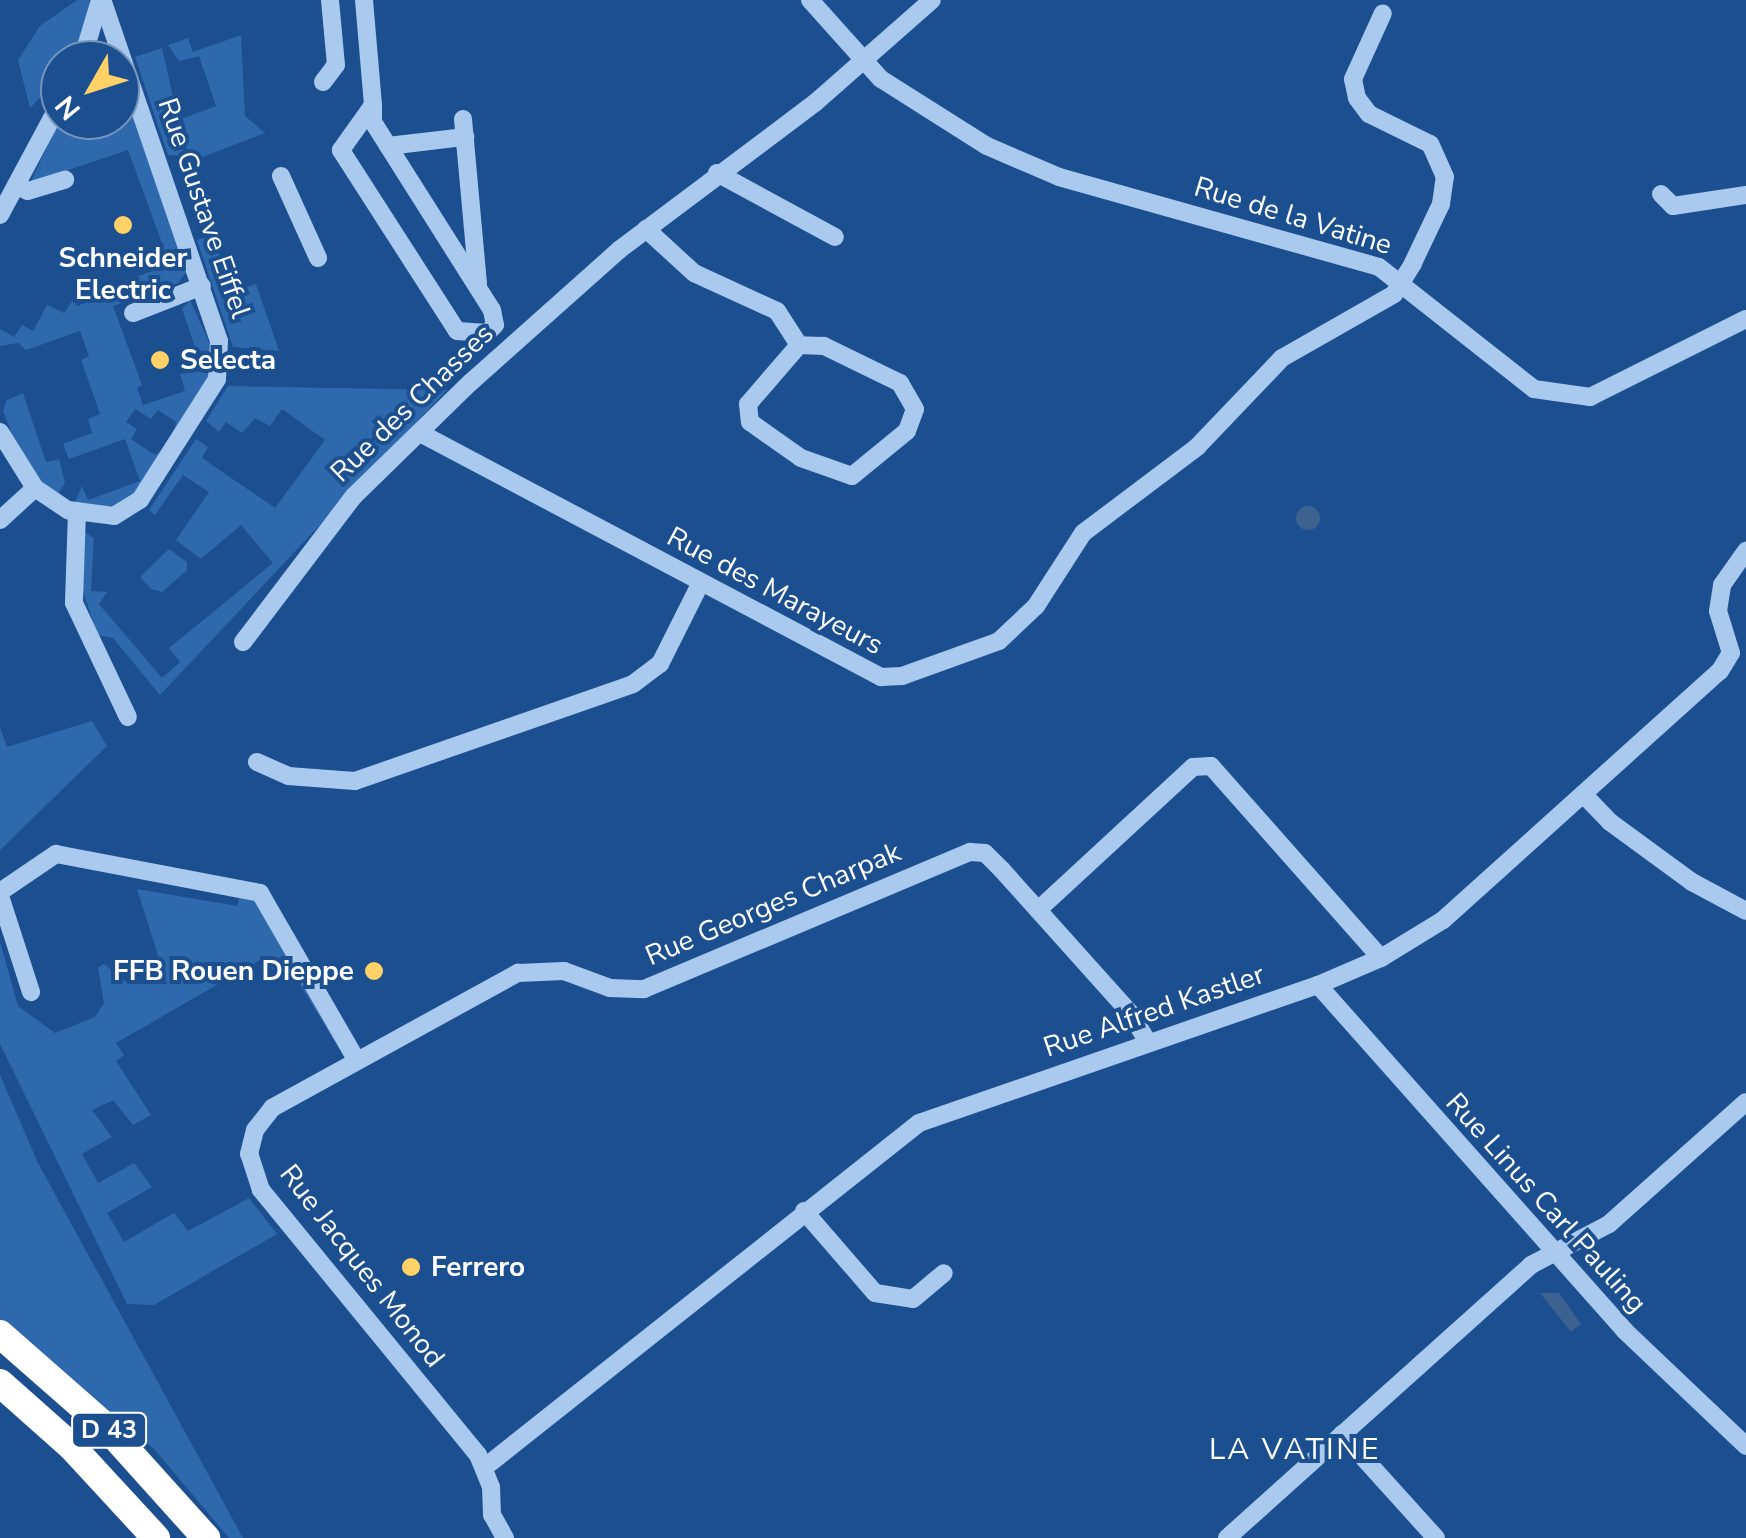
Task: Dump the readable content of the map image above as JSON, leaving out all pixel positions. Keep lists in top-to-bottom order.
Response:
{
  "streets": {
    "highway": ["D 43"],
    "street": [
      "Rue Gustave Eiffel",
      "Rue de la Vatine",
      "Rue des Chasses",
      "Rue des Marayeurs",
      "Rue Georges Charpak",
      "Rue Alfred Kastler",
      "Rue Linus Carl Pauling",
      "Rue Jacques Monod"
    ]
  },
  "crossings": [
    ["Rue de la Vatine", "Rue des Chasses"],
    ["Rue de la Vatine", "Rue des Marayeurs"],
    ["Rue des Chasses", "Rue des Marayeurs"],
    ["Rue Georges Charpak", "Rue Alfred Kastler"],
    ["Rue Georges Charpak", "Rue Jacques Monod"],
    ["Rue Alfred Kastler", "Rue Linus Carl Pauling"],
    ["Rue Alfred Kastler", "Rue Jacques Monod"]
  ],
  "districts": ["LA VATINE"],
  "places": [
    "Schneider Electric",
    "Selecta",
    "FFB Rouen Dieppe",
    "Ferrero"
  ],
  "north": "bottom left"
}
